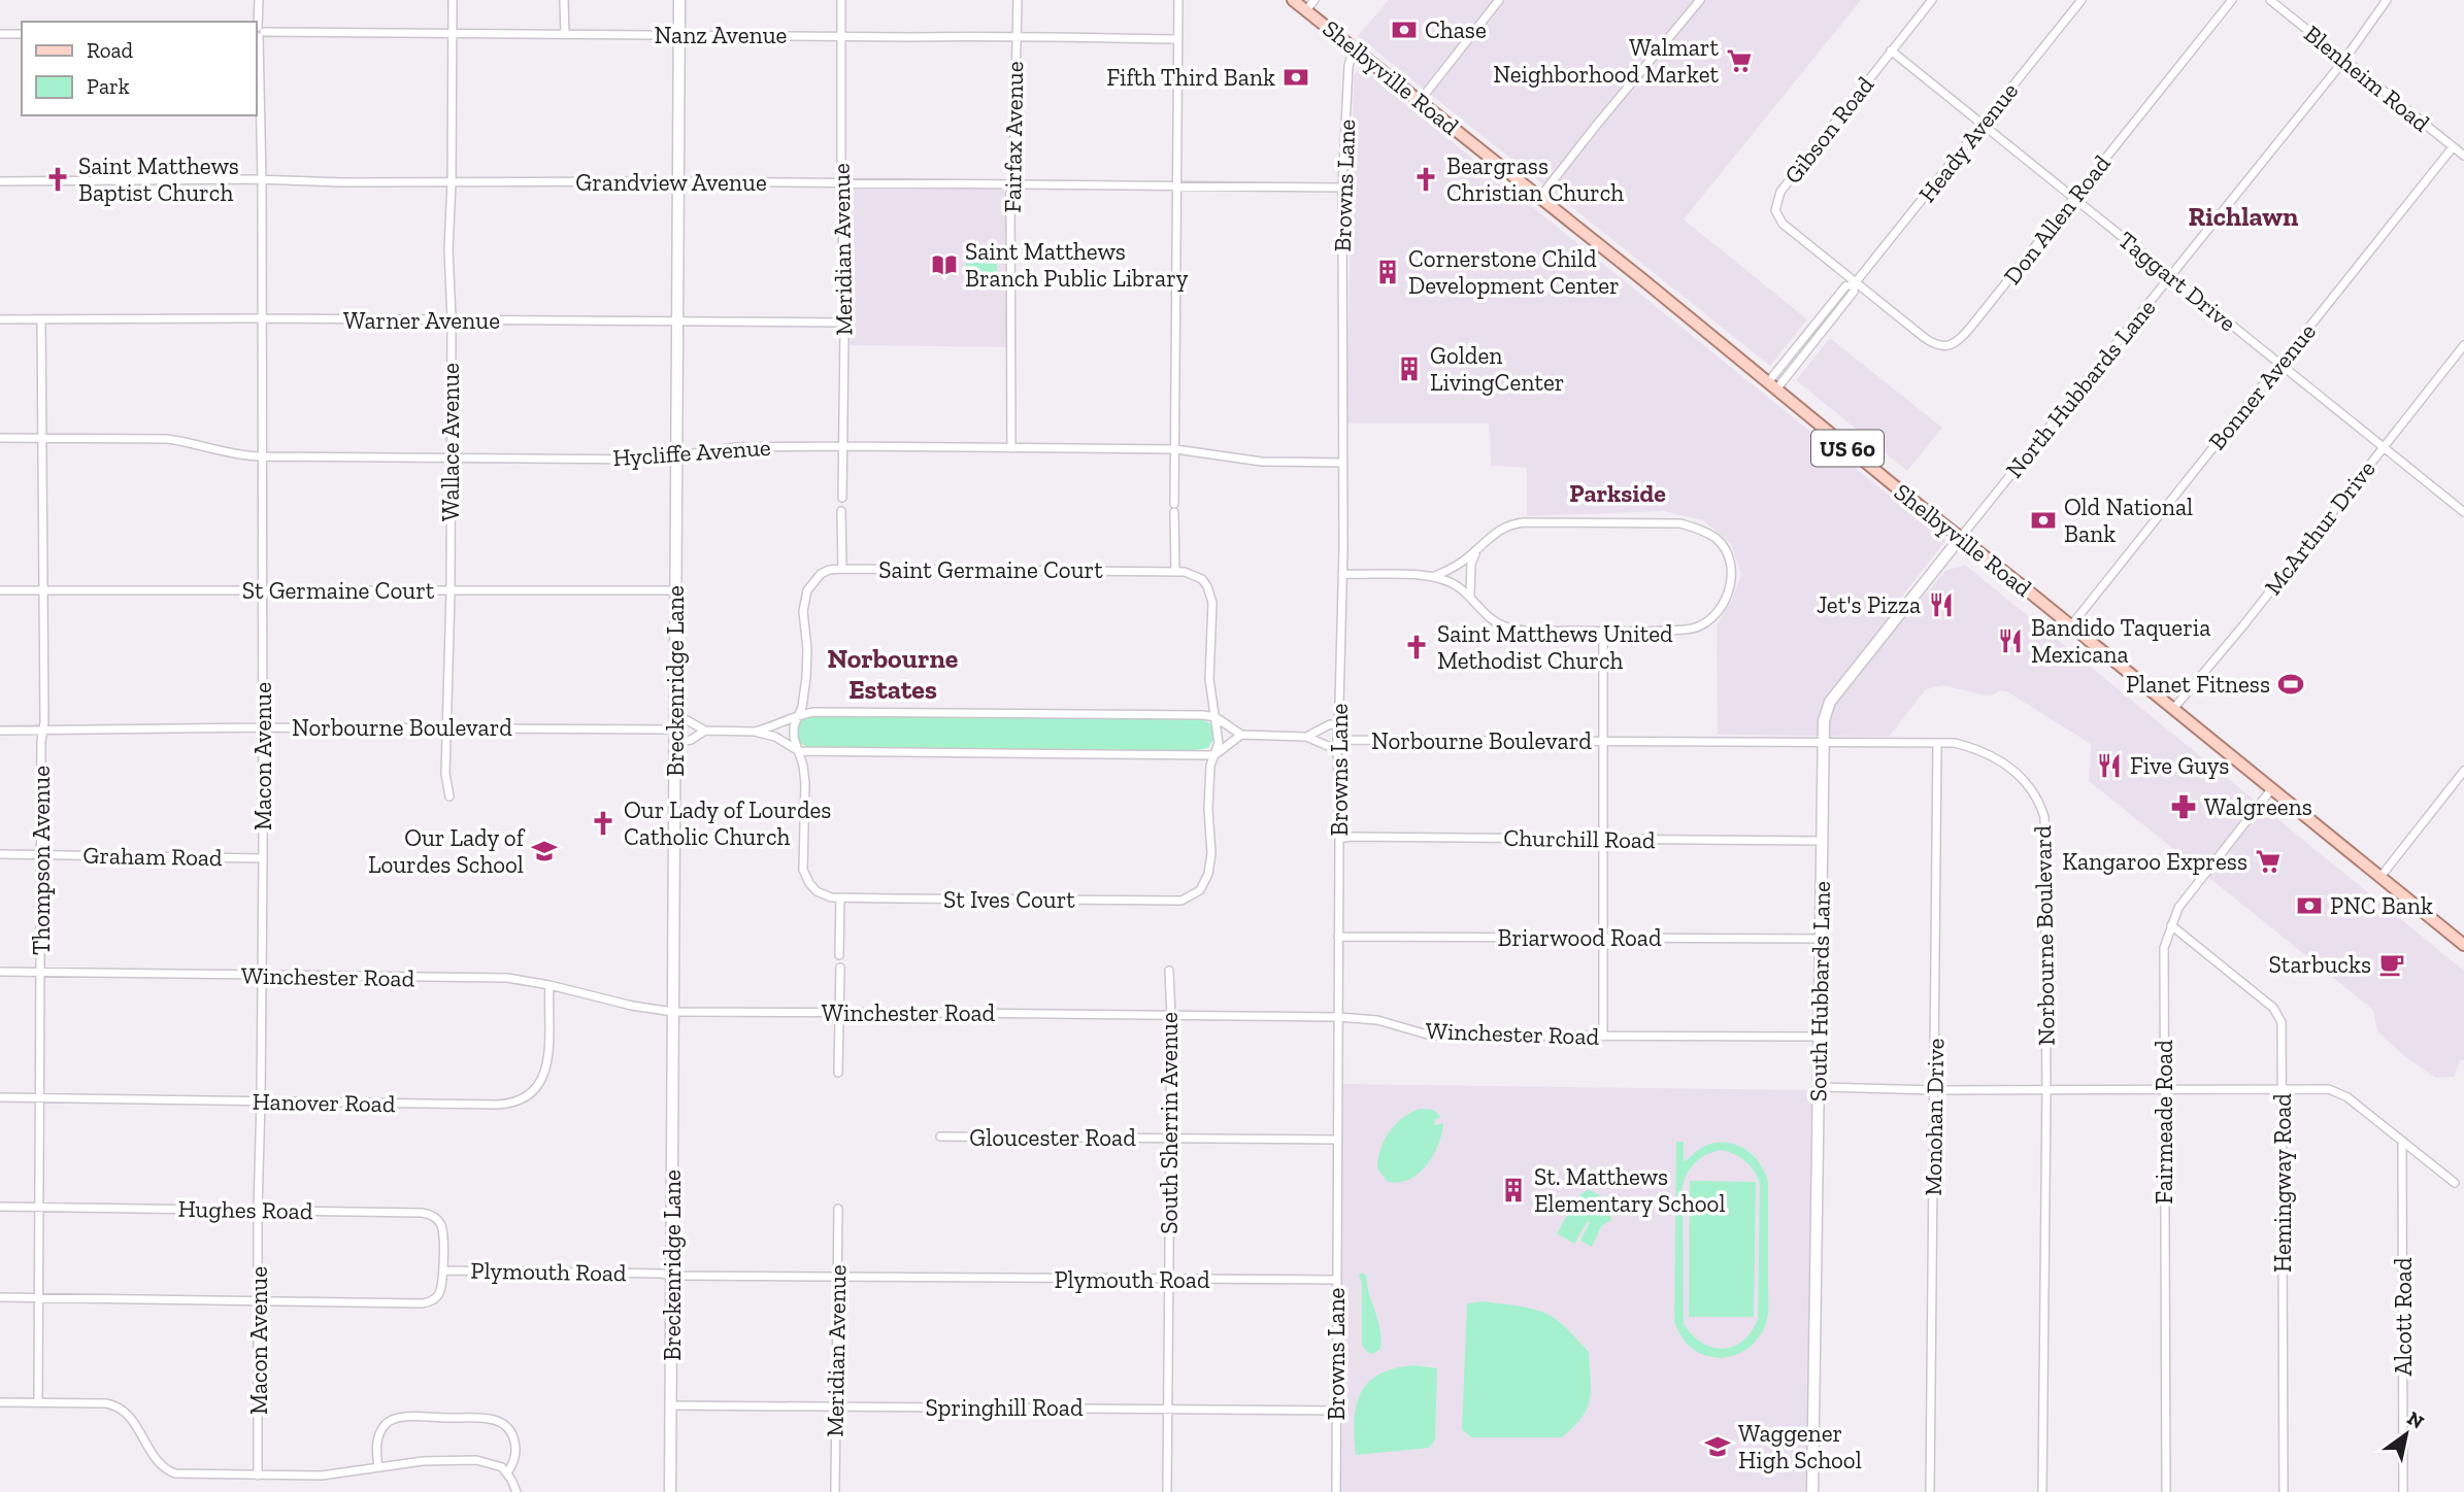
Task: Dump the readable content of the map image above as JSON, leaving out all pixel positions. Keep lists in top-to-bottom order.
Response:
{
  "streets": {
    "main road": [
      "Shelbyville Road",
      "US 60",
      "Breckenridge Lane",
      "South Hubbards Lane"
    ],
    "street": [
      "Nanz Avenue",
      "Blenheim Road",
      "Gibson Road",
      "Fairfax Avenue",
      "Heady Avenue",
      "Grandview Avenue",
      "Browns Lane",
      "Don Allen Road",
      "Meridian Avenue",
      "Taggart Drive",
      "Warner Avenue",
      "Bonner Avenue",
      "North Hubbards Lane",
      "Wallace Avenue",
      "Hycliffe Avenue",
      "McArthur Drive",
      "Saint Germaine Court",
      "St Germaine Court",
      "Norbourne Boulevard",
      "Macon Avenue",
      "Churchill Road",
      "Graham Road",
      "Thompson Avenue",
      "St Ives Court",
      "Briarwood Road",
      "Winchester Road",
      "Hanover Road",
      "Monohan Drive",
      "Fairmeade Road",
      "South Sherrin Avenue",
      "Gloucester Road",
      "Hemingway Road",
      "Hughes Road",
      "Plymouth Road",
      "Alcott Road",
      "Springhill Road"
    ]
  },
  "crossings": [
    ["Nanz Avenue", "Fairfax Avenue"],
    ["Nanz Avenue", "Meridian Avenue"],
    ["Nanz Avenue", "Wallace Avenue"],
    ["Nanz Avenue", "Breckenridge Lane"],
    ["Nanz Avenue", "Macon Avenue"],
    ["Shelbyville Road", "Heady Avenue"],
    ["Shelbyville Road", "Browns Lane"],
    ["Shelbyville Road", "Bonner Avenue"],
    ["Shelbyville Road", "North Hubbards Lane"],
    ["Shelbyville Road", "McArthur Drive"],
    ["Shelbyville Road", "South Hubbards Lane"],
    ["Shelbyville Road", "Fairmeade Road"],
    ["Blenheim Road", "Bonner Avenue"],
    ["Blenheim Road", "North Hubbards Lane"],
    ["Gibson Road", "Heady Avenue"],
    ["Gibson Road", "Don Allen Road"],
    ["Gibson Road", "Taggart Drive"],
    ["Fairfax Avenue", "Grandview Avenue"],
    ["Fairfax Avenue", "Hycliffe Avenue"],
    ["Heady Avenue", "Don Allen Road"],
    ["Heady Avenue", "Taggart Drive"],
    ["Grandview Avenue", "Browns Lane"],
    ["Grandview Avenue", "Meridian Avenue"],
    ["Grandview Avenue", "Wallace Avenue"],
    ["Grandview Avenue", "Breckenridge Lane"],
    ["Grandview Avenue", "Macon Avenue"],
    ["Browns Lane", "Hycliffe Avenue"],
    ["Browns Lane", "Norbourne Boulevard"],
    ["Browns Lane", "Churchill Road"],
    ["Browns Lane", "Briarwood Road"],
    ["Browns Lane", "Winchester Road"],
    ["Browns Lane", "Gloucester Road"],
    ["Browns Lane", "Plymouth Road"],
    ["Browns Lane", "Springhill Road"],
    ["Don Allen Road", "Taggart Drive"],
    ["Meridian Avenue", "Warner Avenue"],
    ["Meridian Avenue", "Hycliffe Avenue"],
    ["Meridian Avenue", "Plymouth Road"],
    ["Meridian Avenue", "Springhill Road"],
    ["Taggart Drive", "Bonner Avenue"],
    ["Taggart Drive", "North Hubbards Lane"],
    ["Taggart Drive", "McArthur Drive"],
    ["Warner Avenue", "Wallace Avenue"],
    ["Warner Avenue", "Breckenridge Lane"],
    ["Warner Avenue", "Macon Avenue"],
    ["Warner Avenue", "Thompson Avenue"],
    ["North Hubbards Lane", "South Hubbards Lane"],
    ["Wallace Avenue", "Hycliffe Avenue"],
    ["Wallace Avenue", "St Germaine Court"],
    ["Wallace Avenue", "Norbourne Boulevard"],
    ["Hycliffe Avenue", "Breckenridge Lane"],
    ["Hycliffe Avenue", "Macon Avenue"],
    ["Hycliffe Avenue", "Thompson Avenue"],
    ["St Germaine Court", "Breckenridge Lane"],
    ["St Germaine Court", "Macon Avenue"],
    ["St Germaine Court", "Thompson Avenue"],
    ["Breckenridge Lane", "Norbourne Boulevard"],
    ["Breckenridge Lane", "Winchester Road"],
    ["Breckenridge Lane", "Plymouth Road"],
    ["Breckenridge Lane", "Springhill Road"],
    ["Norbourne Boulevard", "Macon Avenue"],
    ["Norbourne Boulevard", "Thompson Avenue"],
    ["Norbourne Boulevard", "South Hubbards Lane"],
    ["Norbourne Boulevard", "Monohan Drive"],
    ["Macon Avenue", "Graham Road"],
    ["Macon Avenue", "Winchester Road"],
    ["Macon Avenue", "Hanover Road"],
    ["Macon Avenue", "Hughes Road"],
    ["Macon Avenue", "Plymouth Road"],
    ["Churchill Road", "South Hubbards Lane"],
    ["Graham Road", "Thompson Avenue"],
    ["Thompson Avenue", "Winchester Road"],
    ["Thompson Avenue", "Hanover Road"],
    ["Thompson Avenue", "Hughes Road"],
    ["Thompson Avenue", "Plymouth Road"],
    ["Briarwood Road", "South Hubbards Lane"],
    ["Winchester Road", "South Hubbards Lane"],
    ["Winchester Road", "Hanover Road"],
    ["Winchester Road", "South Sherrin Avenue"],
    ["Fairmeade Road", "Hemingway Road"],
    ["South Sherrin Avenue", "Gloucester Road"],
    ["South Sherrin Avenue", "Plymouth Road"],
    ["South Sherrin Avenue", "Springhill Road"],
    ["Hughes Road", "Plymouth Road"]
  ],
  "districts": ["Richlawn", "Parkside", "Norbourne Estates"],
  "places": {
    "bank": [
      "Chase",
      "Fifth Third Bank",
      "Old National Bank",
      "PNC Bank"
    ],
    "supermarket": ["Walmart Neighborhood Market", "Kangaroo Express"],
    "church": [
      "Saint Matthews Baptist Church",
      "Beargrass Christian Church",
      "Saint Matthews United Methodist Church",
      "Our Lady of Lourdes Catholic Church"
    ],
    "library": ["Saint Matthews Branch Public Library"],
    "building": ["Cornerstone Child Development Center", "Golden LivingCenter", "St. Matthews Elementary School"],
    "restaurant": ["Jet's Pizza", "Bandido Taqueria Mexicana", "Five Guys"],
    "sports": ["Planet Fitness"],
    "pharmacy": ["Walgreens"],
    "school or university": ["Our Lady of Lourdes School", "Waggener High School"],
    "cafe": ["Starbucks"]
  },
  "legend": ["Road", "Park"],
  "north": "top right"
}
